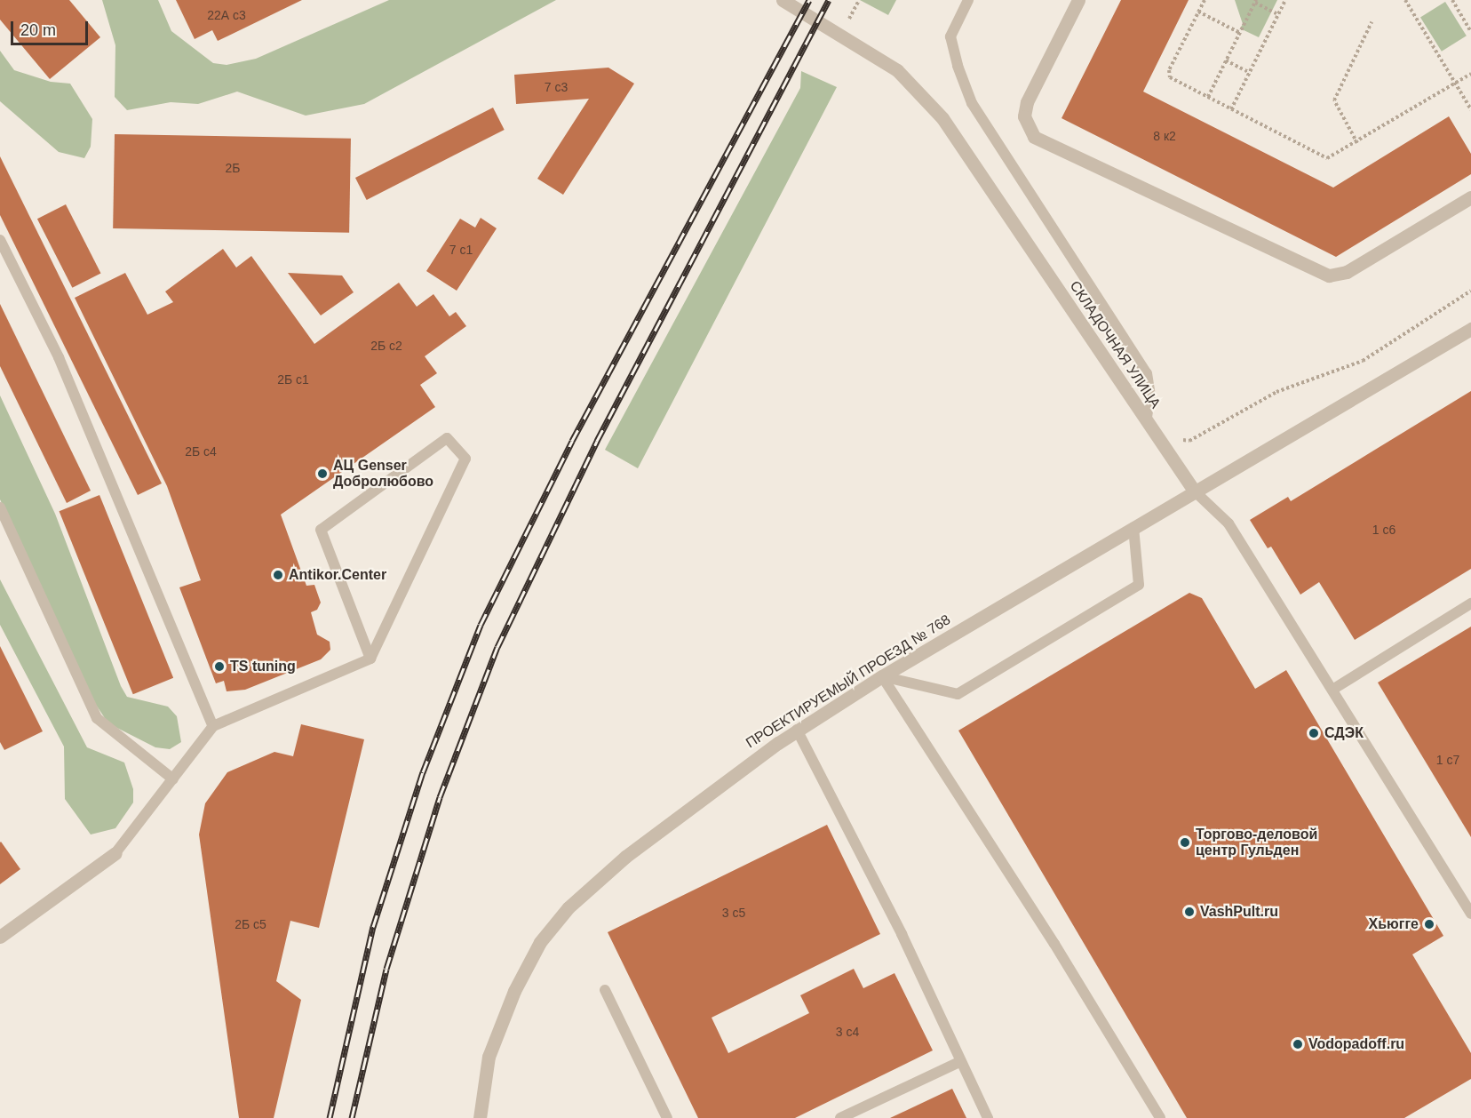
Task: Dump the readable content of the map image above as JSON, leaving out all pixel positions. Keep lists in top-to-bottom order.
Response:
{
  "streets": {
    "street": ["СКЛАДОЧНАЯ УЛИЦА", "ПРОЕКТИРУЕМЫЙ ПРОЕЗД № 768"]
  },
  "crossings": [
    ["СКЛАДОЧНАЯ УЛИЦА", "ПРОЕКТИРУЕМЫЙ ПРОЕЗД № 768"]
  ],
  "places": [
    "АЦ Genser Добролюбово",
    "Antikor.Center",
    "TS tuning",
    "СДЭК",
    "Торгово-деловой центр Гульден",
    "VashPult.ru",
    "Хьюгге",
    "Vodopadoff.ru"
  ],
  "house_numbers": [
    "22А с3",
    "7 с3",
    "8 к2",
    "2Б",
    "7 с1",
    "2Б с2",
    "2Б с1",
    "2Б с4",
    "1 с6",
    "1 с7",
    "3 с5",
    "2Б с5",
    "3 с4"
  ],
  "scale_bar": "20 m"
}
